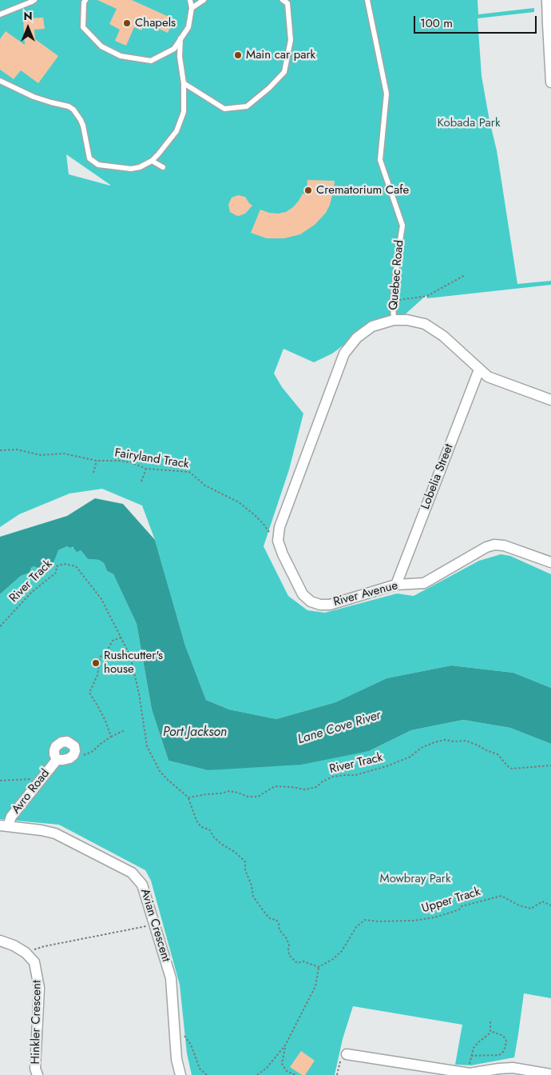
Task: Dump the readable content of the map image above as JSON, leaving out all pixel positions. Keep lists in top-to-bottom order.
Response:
{
  "streets": {
    "street": [
      "Quebec Road",
      "Lobelia Street",
      "River Avenue",
      "Avro Road",
      "Avian Crescent",
      "Hinkler Crescent"
    ],
    "path": ["Fairyland Track", "River Track", "Upper Track"]
  },
  "crossings": [
    ["Quebec Road", "Fairyland Track"],
    ["Quebec Road", "River Avenue"],
    ["Fairyland Track", "River Avenue"],
    ["Lobelia Street", "River Avenue"],
    ["Avro Road", "Avian Crescent"]
  ],
  "water": ["Lane Cove River", "Port Jackson"],
  "parks": ["Kobada Park", "Mowbray Park"],
  "places": [
    "Chapels",
    "Main car park",
    "Crematorium Cafe",
    "Rushcutter's house"
  ],
  "scale_bar": "100 m",
  "north": "top"
}
